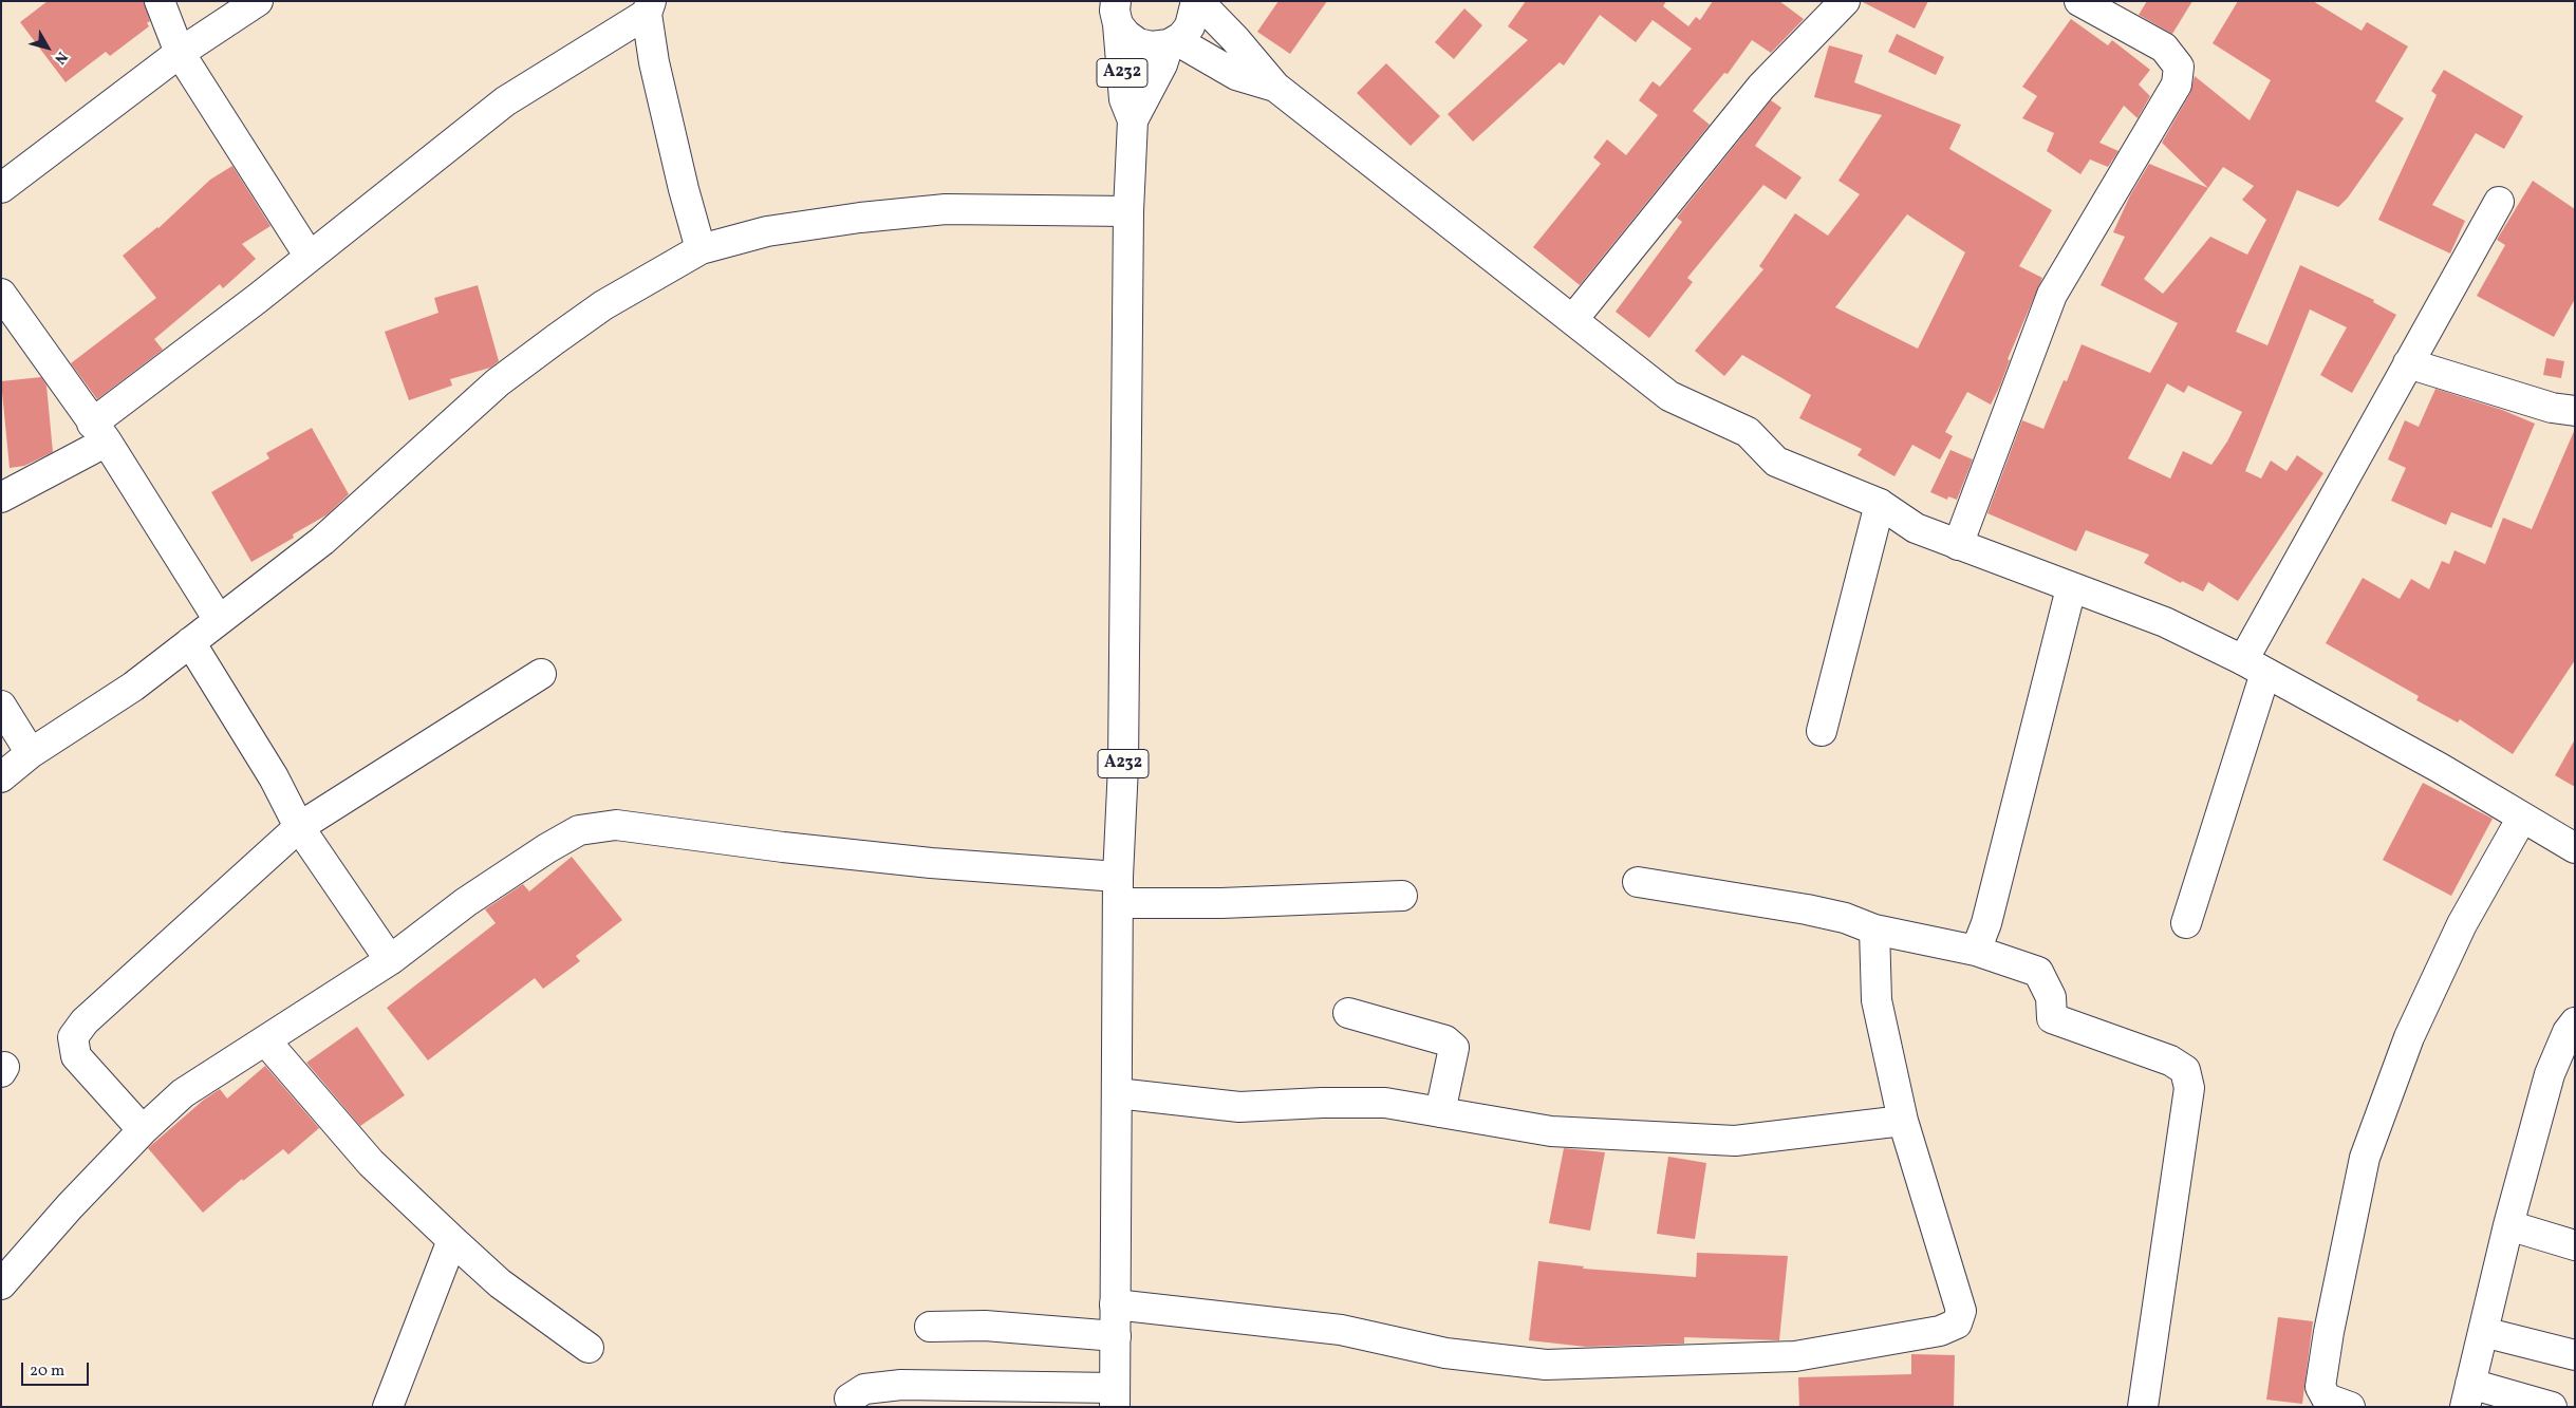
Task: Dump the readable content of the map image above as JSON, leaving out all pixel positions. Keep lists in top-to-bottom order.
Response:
{
  "streets": {
    "street": ["A232"]
  },
  "scale_bar": "20 m",
  "north": "bottom right"
}
